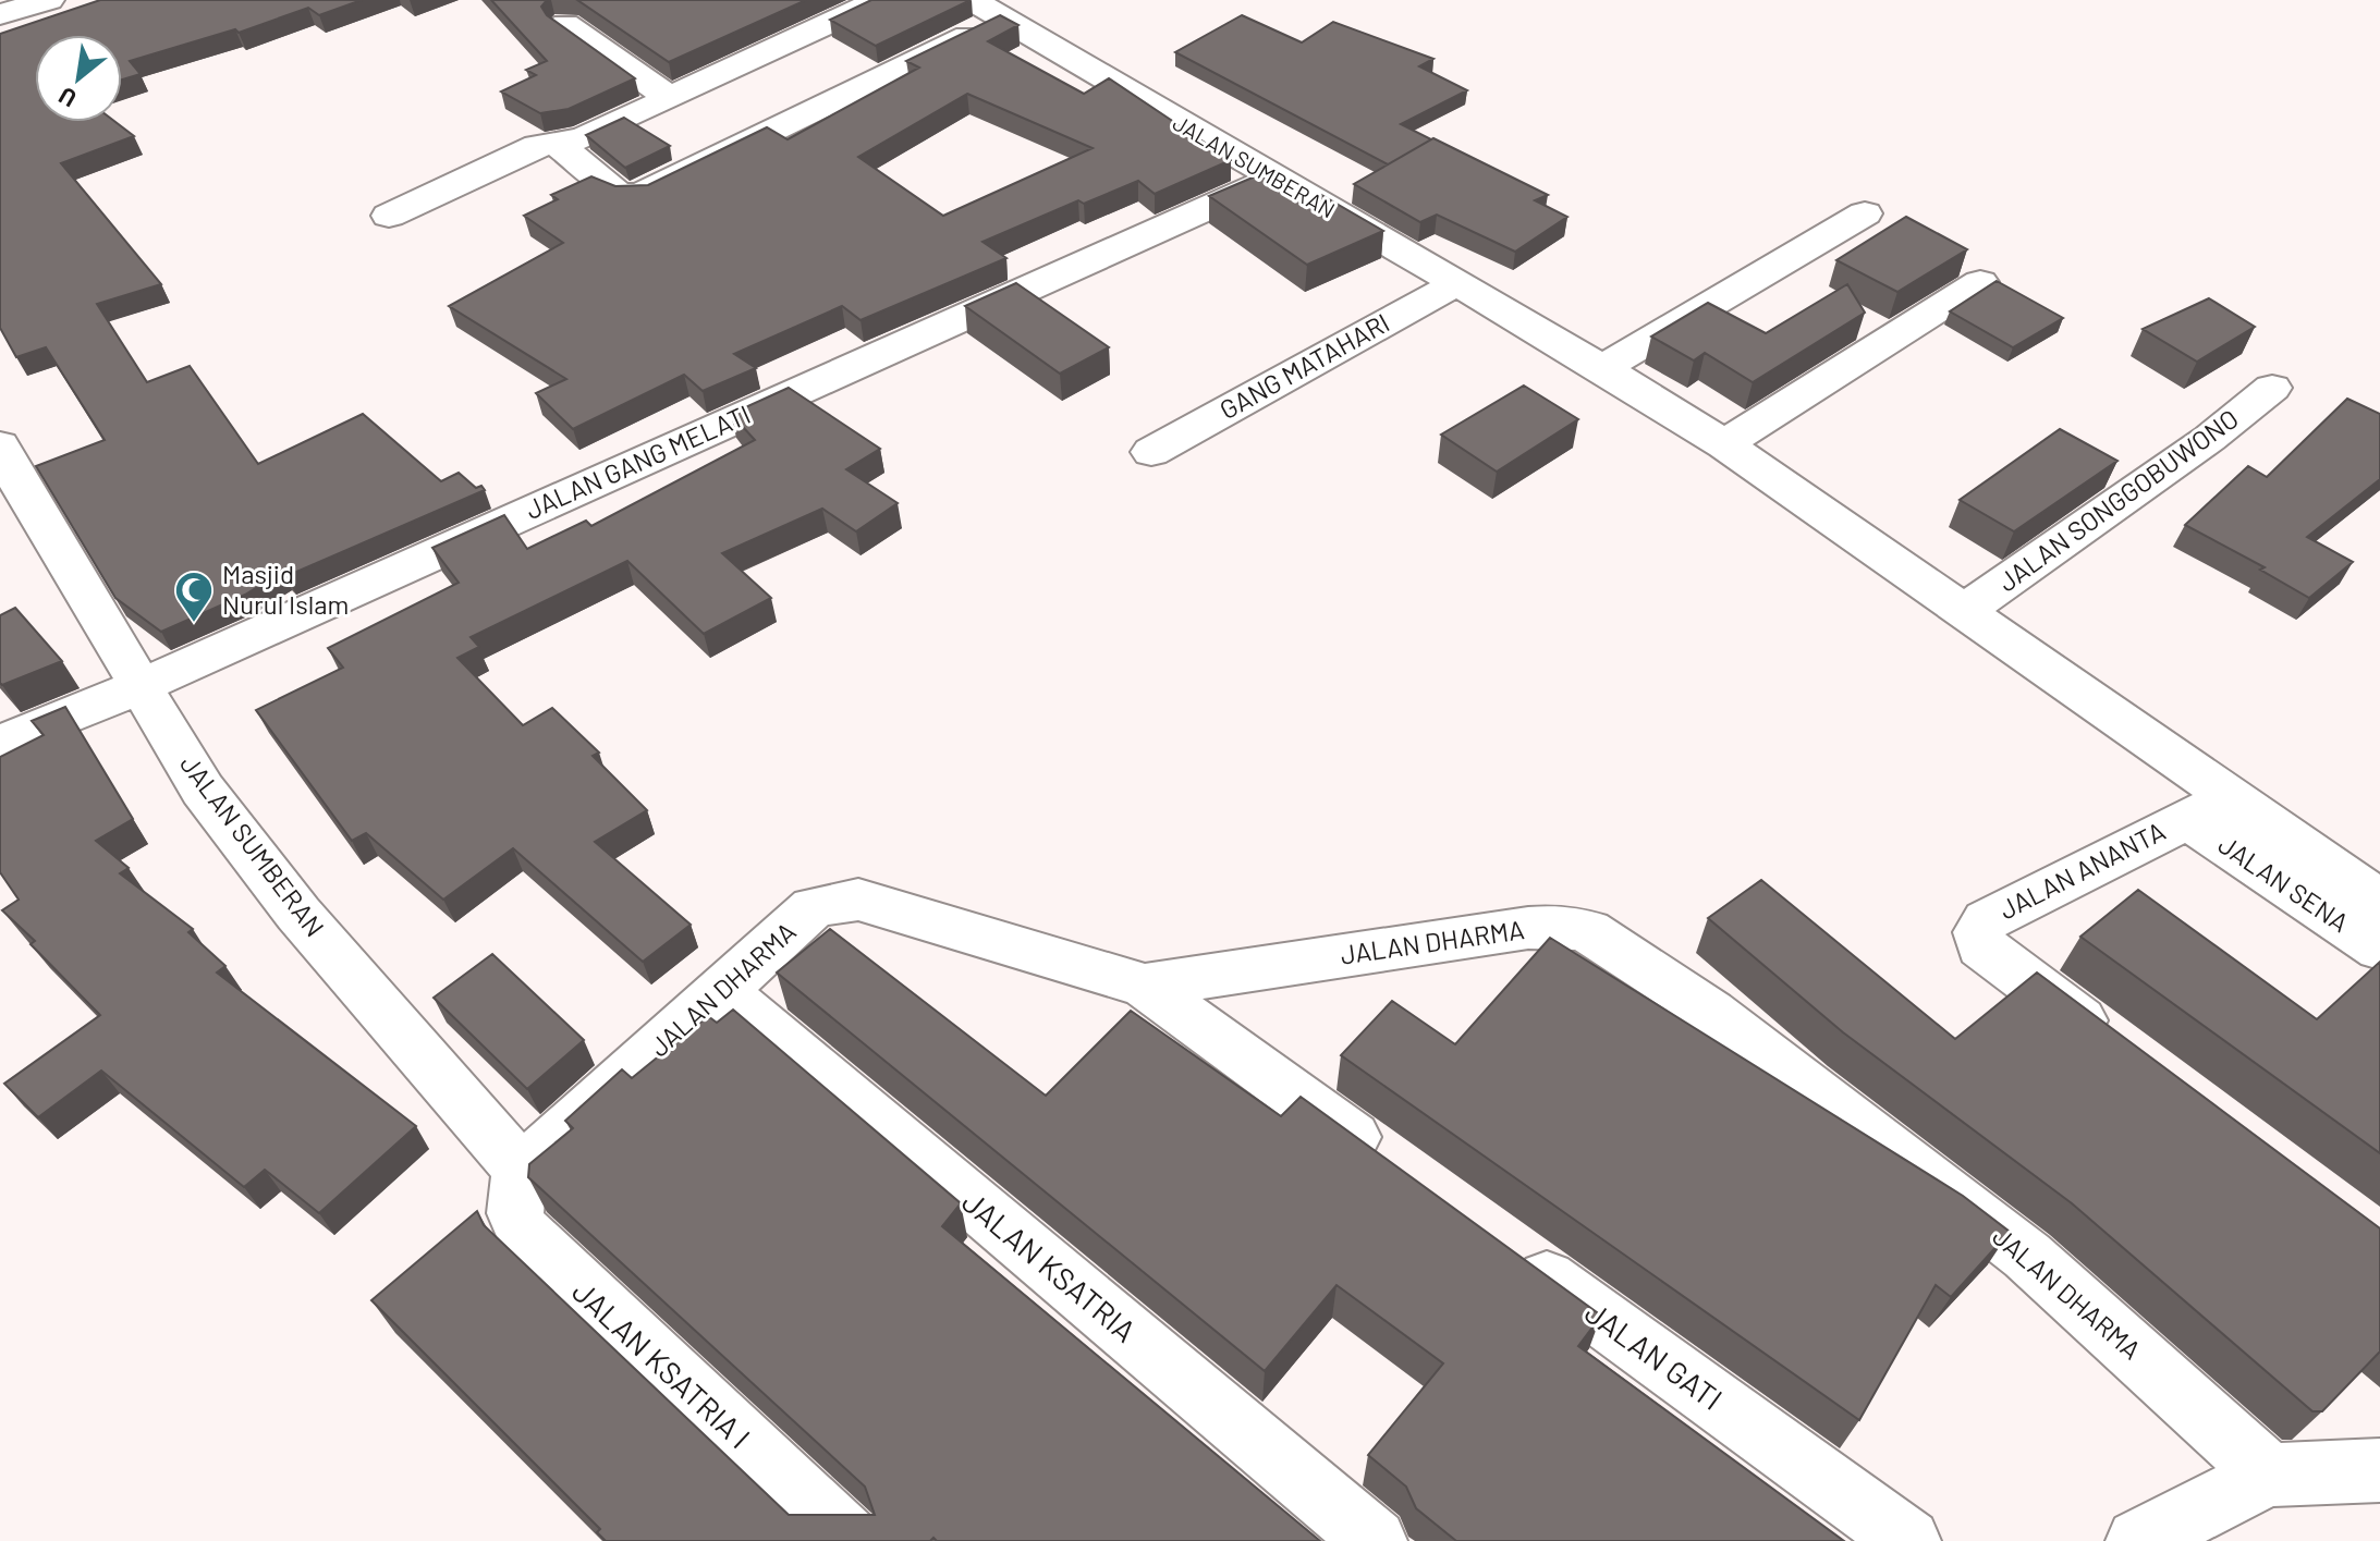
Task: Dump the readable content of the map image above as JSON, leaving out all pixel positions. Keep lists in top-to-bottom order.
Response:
{
  "streets": {
    "street": [
      "JALAN SUMBERAN",
      "GANG MATAHARI",
      "JALAN GANG MELATI",
      "JALAN SONGGOBUWONO",
      "JALAN ANANTA",
      "JALAN SENA",
      "JALAN DHARMA",
      "JALAN KSATRIA",
      "JALAN GATI",
      "JALAN KSATRIA I"
    ]
  },
  "crossings": [
    ["JALAN SUMBERAN", "GANG MATAHARI"],
    ["JALAN SUMBERAN", "JALAN GANG MELATI"],
    ["JALAN SUMBERAN", "JALAN SONGGOBUWONO"],
    ["JALAN SUMBERAN", "JALAN ANANTA"],
    ["JALAN SUMBERAN", "JALAN SENA"],
    ["JALAN SUMBERAN", "JALAN DHARMA"],
    ["JALAN SUMBERAN", "JALAN KSATRIA I"],
    ["JALAN ANANTA", "JALAN SENA"],
    ["JALAN DHARMA", "JALAN KSATRIA"],
    ["JALAN DHARMA", "JALAN KSATRIA I"]
  ],
  "places": {
    "mosque": ["Masjid Nurul Islam"]
  },
  "north": "bottom left"
}
